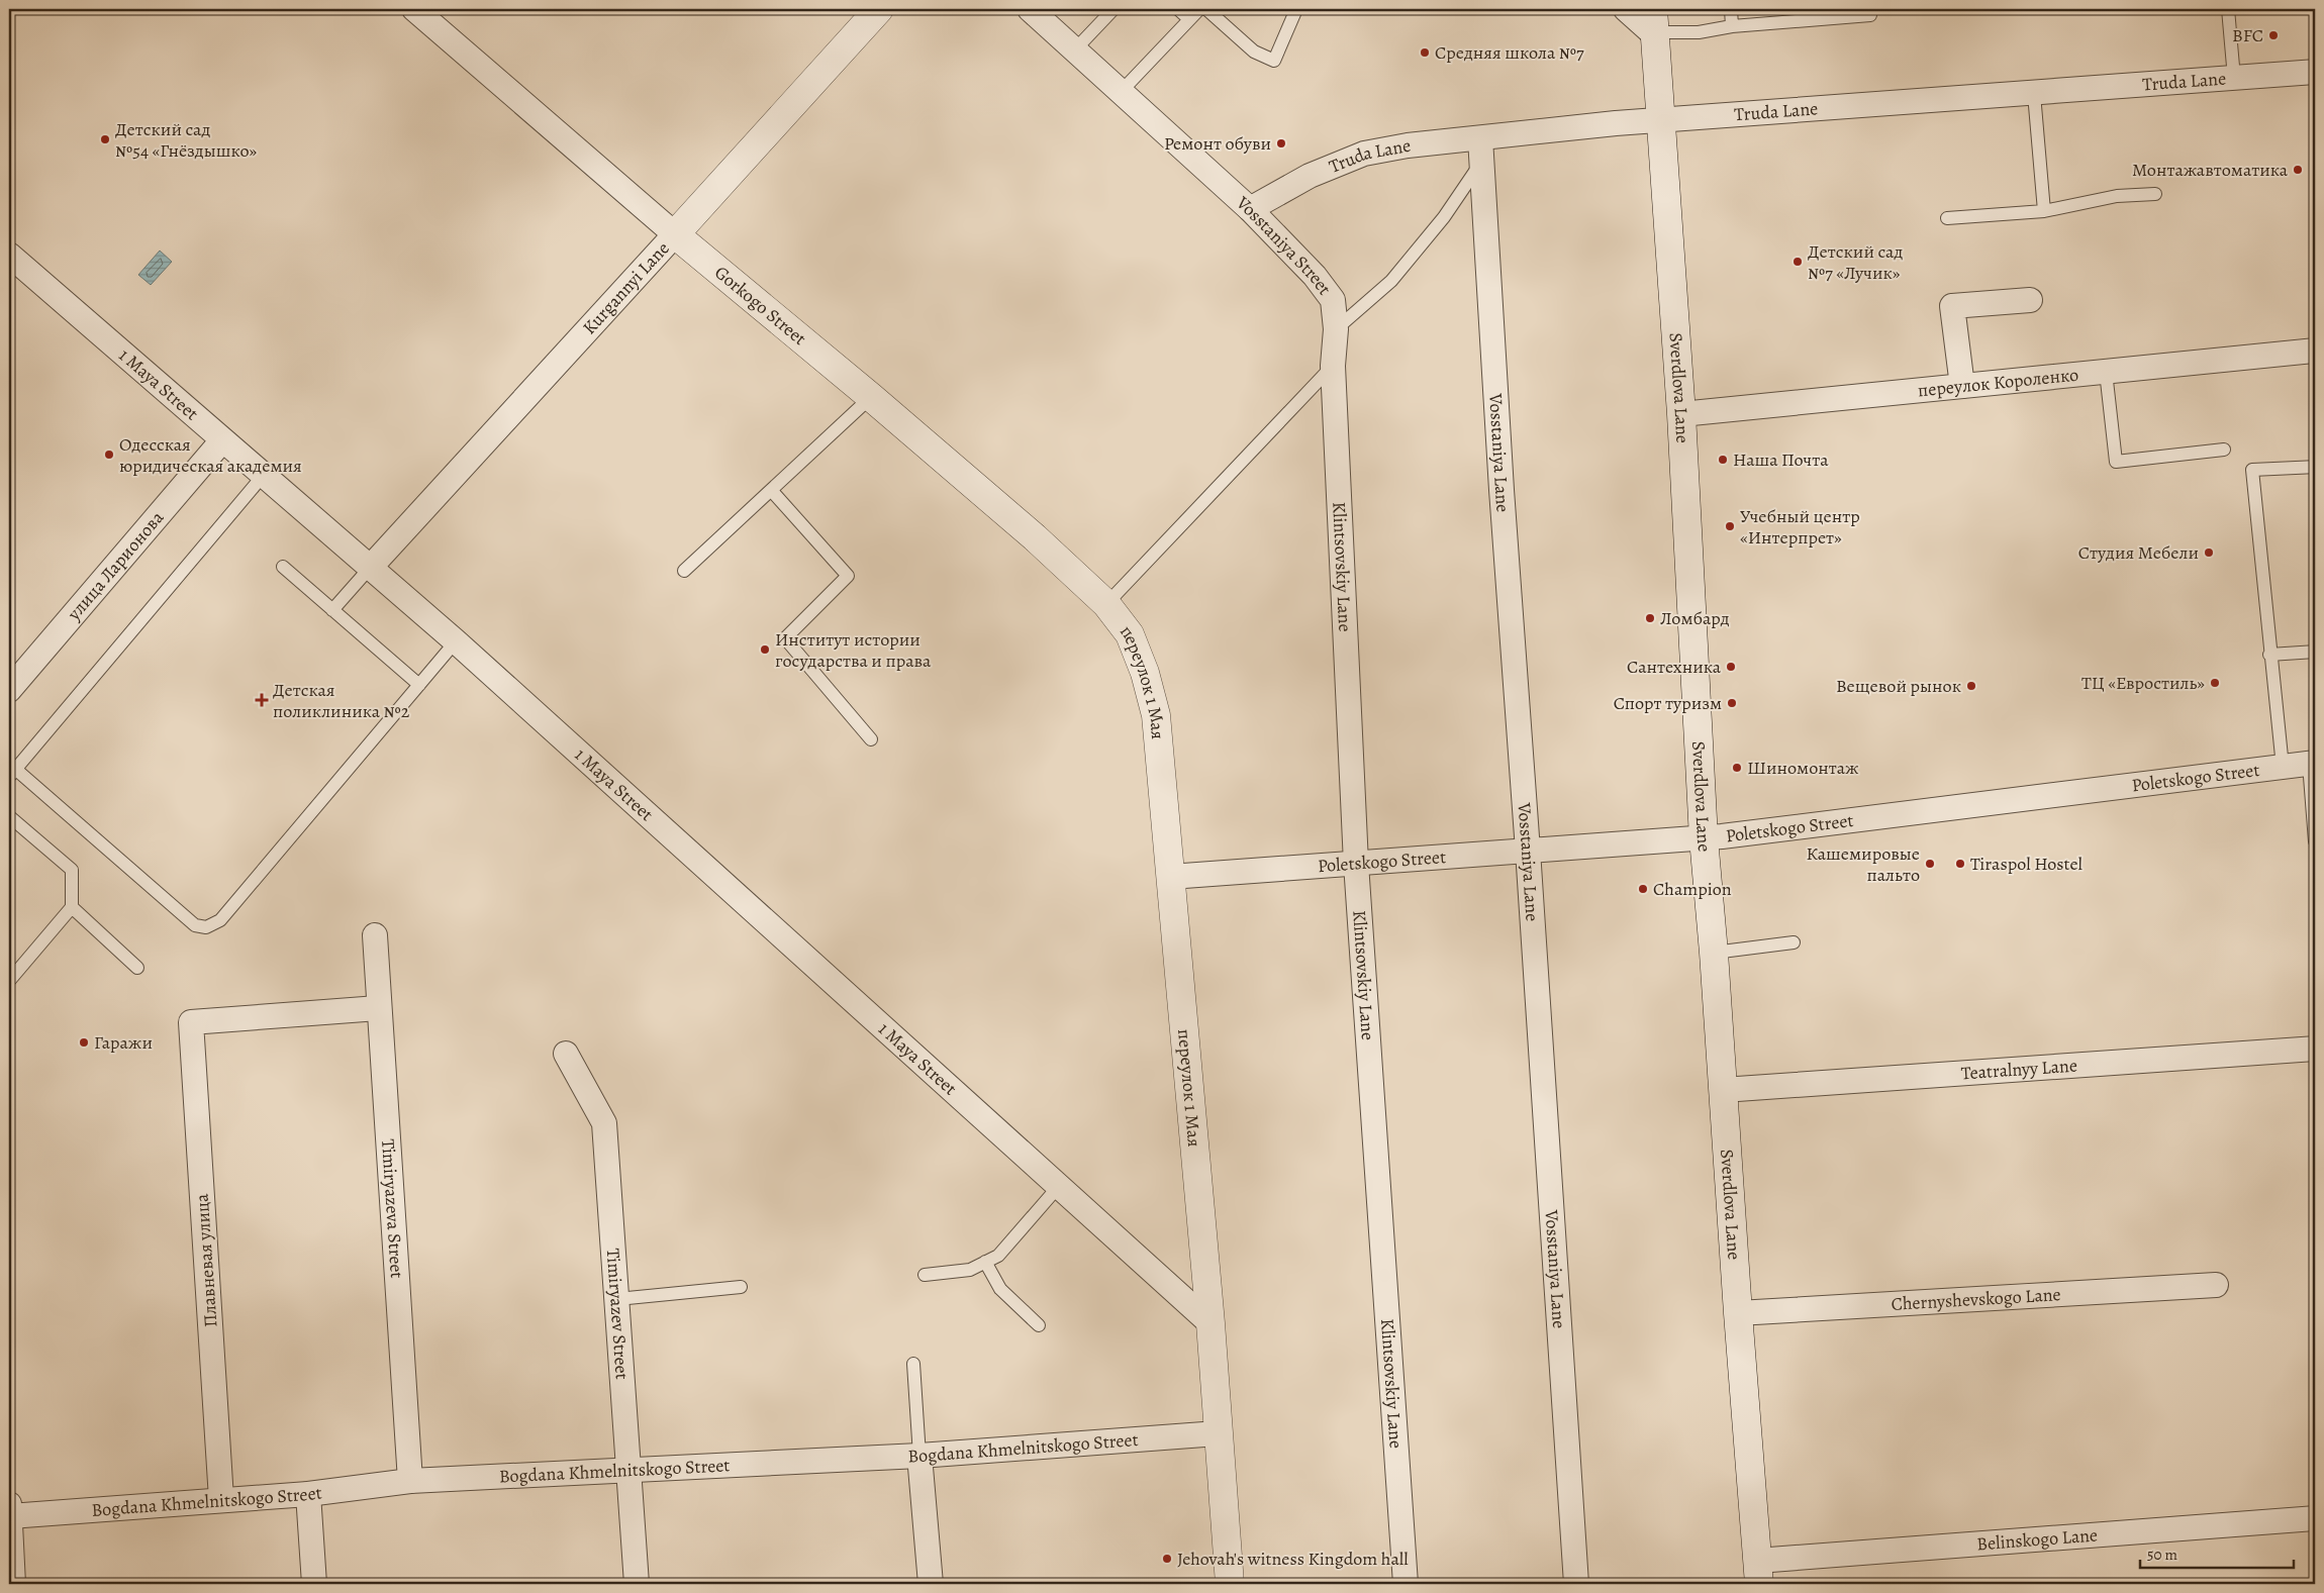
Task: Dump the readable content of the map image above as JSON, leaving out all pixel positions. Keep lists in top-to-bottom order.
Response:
{
  "streets": {
    "street": [
      "Truda Lane",
      "Vosstaniya Street",
      "Kurgannyi Lane",
      "Gorkogo Street",
      "переулок Короленко",
      "1 Maya Street",
      "Sverdlova Lane",
      "Vosstaniya Lane",
      "улица Ларионова",
      "Klintsovskiy Lane",
      "переулок 1 Мая",
      "Poletskogo Street",
      "Teatralnyy Lane",
      "Timiryazeva Street",
      "Плавневая улица",
      "Chernyshevskogo Lane",
      "Timiryazev Street",
      "Bogdana Khmelnitskogo Street",
      "Belinskogo Lane"
    ]
  },
  "crossings": [
    ["Truda Lane", "Vosstaniya Street"],
    ["Truda Lane", "Sverdlova Lane"],
    ["Truda Lane", "Vosstaniya Lane"],
    ["Vosstaniya Street", "Klintsovskiy Lane"],
    ["Kurgannyi Lane", "Gorkogo Street"],
    ["Kurgannyi Lane", "1 Maya Street"],
    ["Gorkogo Street", "переулок 1 Мая"],
    ["переулок Короленко", "Sverdlova Lane"],
    ["1 Maya Street", "улица Ларионова"],
    ["1 Maya Street", "переулок 1 Мая"],
    ["Sverdlova Lane", "Poletskogo Street"],
    ["Sverdlova Lane", "Teatralnyy Lane"],
    ["Sverdlova Lane", "Chernyshevskogo Lane"],
    ["Sverdlova Lane", "Belinskogo Lane"],
    ["Vosstaniya Lane", "Poletskogo Street"],
    ["Klintsovskiy Lane", "Poletskogo Street"],
    ["переулок 1 Мая", "Poletskogo Street"],
    ["переулок 1 Мая", "Bogdana Khmelnitskogo Street"],
    ["Timiryazeva Street", "Плавневая улица"],
    ["Timiryazeva Street", "Bogdana Khmelnitskogo Street"],
    ["Плавневая улица", "Bogdana Khmelnitskogo Street"],
    ["Timiryazev Street", "Bogdana Khmelnitskogo Street"]
  ],
  "places": {
    "other": [
      "BFC",
      "Средняя школа №7",
      "Детский сад №54 «Гнёздышко»",
      "Ремонт обуви",
      "Монтажавтоматика",
      "Детский сад №7 «Лучик»",
      "Одесская юридическая академия",
      "Наша Почта",
      "Учебный центр «Интерпрет»",
      "Студия Мебели",
      "Ломбард",
      "Институт истории государства и права",
      "Сантехника",
      "ТЦ «Евростиль»",
      "Вещевой рынок",
      "Спорт туризм",
      "Шиномонтаж",
      "Кашемировые пальто",
      "Tiraspol Hostel",
      "Champion",
      "Гаражи",
      "Jehovah's witness Kingdom hall"
    ],
    "health": ["Детская поликлиника №2"]
  },
  "scale_bar": "50 m"
}
